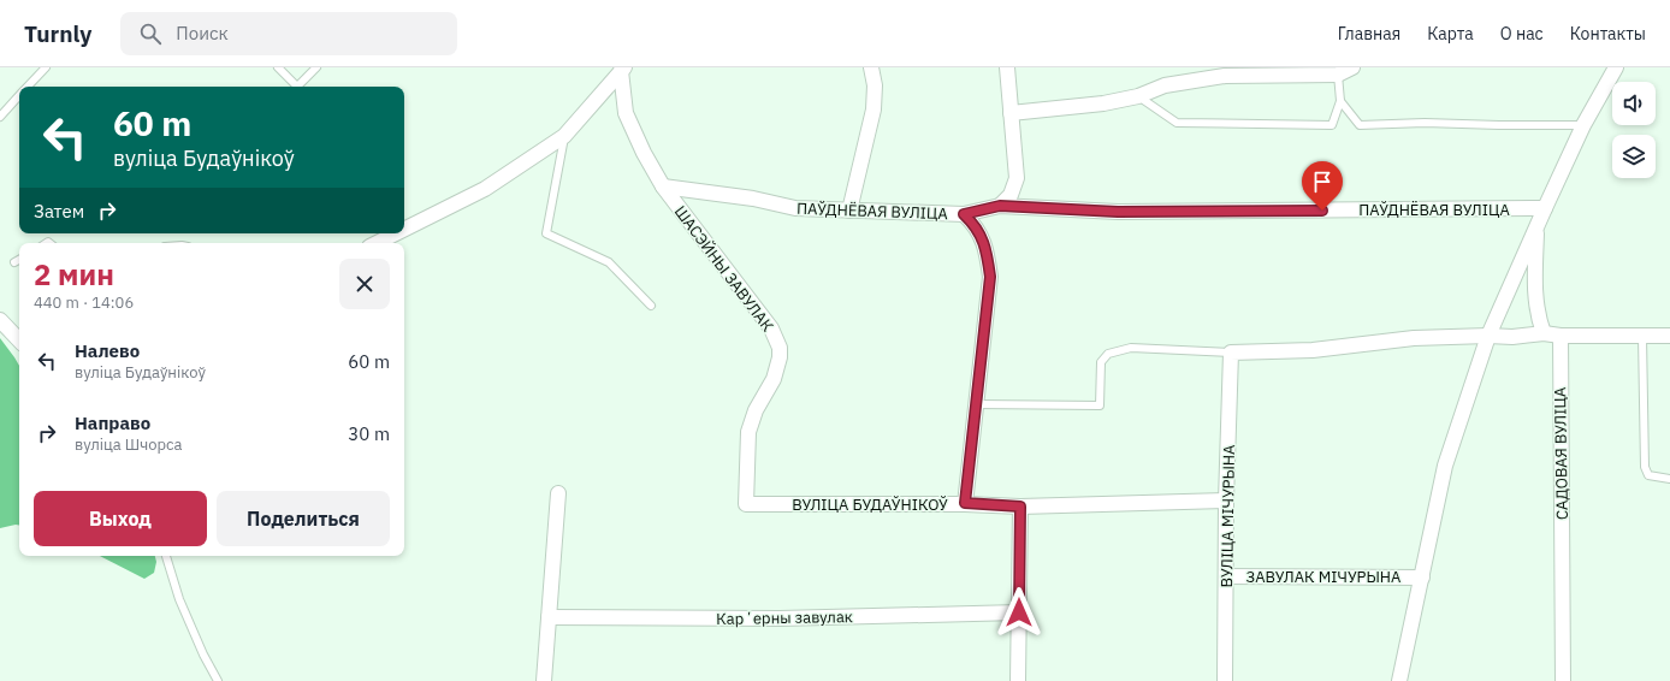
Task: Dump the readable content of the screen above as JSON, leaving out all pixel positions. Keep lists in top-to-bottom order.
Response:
{
  "streets": {
    "street": [
      "ПАЎДНЁВАЯ ВУЛІЦА",
      "ШАСЭЙНЫ ЗАВУЛАК",
      "САДОВАЯ ВУЛІЦА",
      "ВУЛІЦА БУДАЎНІКОЎ",
      "ВУЛІЦА МІЧУРЫНА",
      "ЗАВУЛАК МІЧУРЫНА",
      "Карʼерны завулак"
    ]
  },
  "crossings": [
    ["ПАЎДНЁВАЯ ВУЛІЦА", "ШАСЭЙНЫ ЗАВУЛАК"],
    ["ШАСЭЙНЫ ЗАВУЛАК", "ВУЛІЦА БУДАЎНІКОЎ"],
    ["ВУЛІЦА БУДАЎНІКОЎ", "ВУЛІЦА МІЧУРЫНА"],
    ["ВУЛІЦА МІЧУРЫНА", "ЗАВУЛАК МІЧУРЫНА"]
  ],
  "page": {
    "header": "Turnly",
    "search": "Поиск",
    "nav": [
      "Главная",
      "Карта",
      "О нас",
      "Контакты"
    ],
    "turn": ["60 m", "вуліца Будаўнікоў"],
    "then": "Затем",
    "heading": ["2 мин", "440 m · 14:06"],
    "list": [
      {
        "name": "Налево",
        "note": "вуліца Будаўнікоў",
        "value": "60 m"
      },
      {
        "name": "Направо",
        "note": "вуліца Шчорса",
        "value": "30 m"
      }
    ],
    "buttons": ["Выход", "Поделиться"]
  }
}
